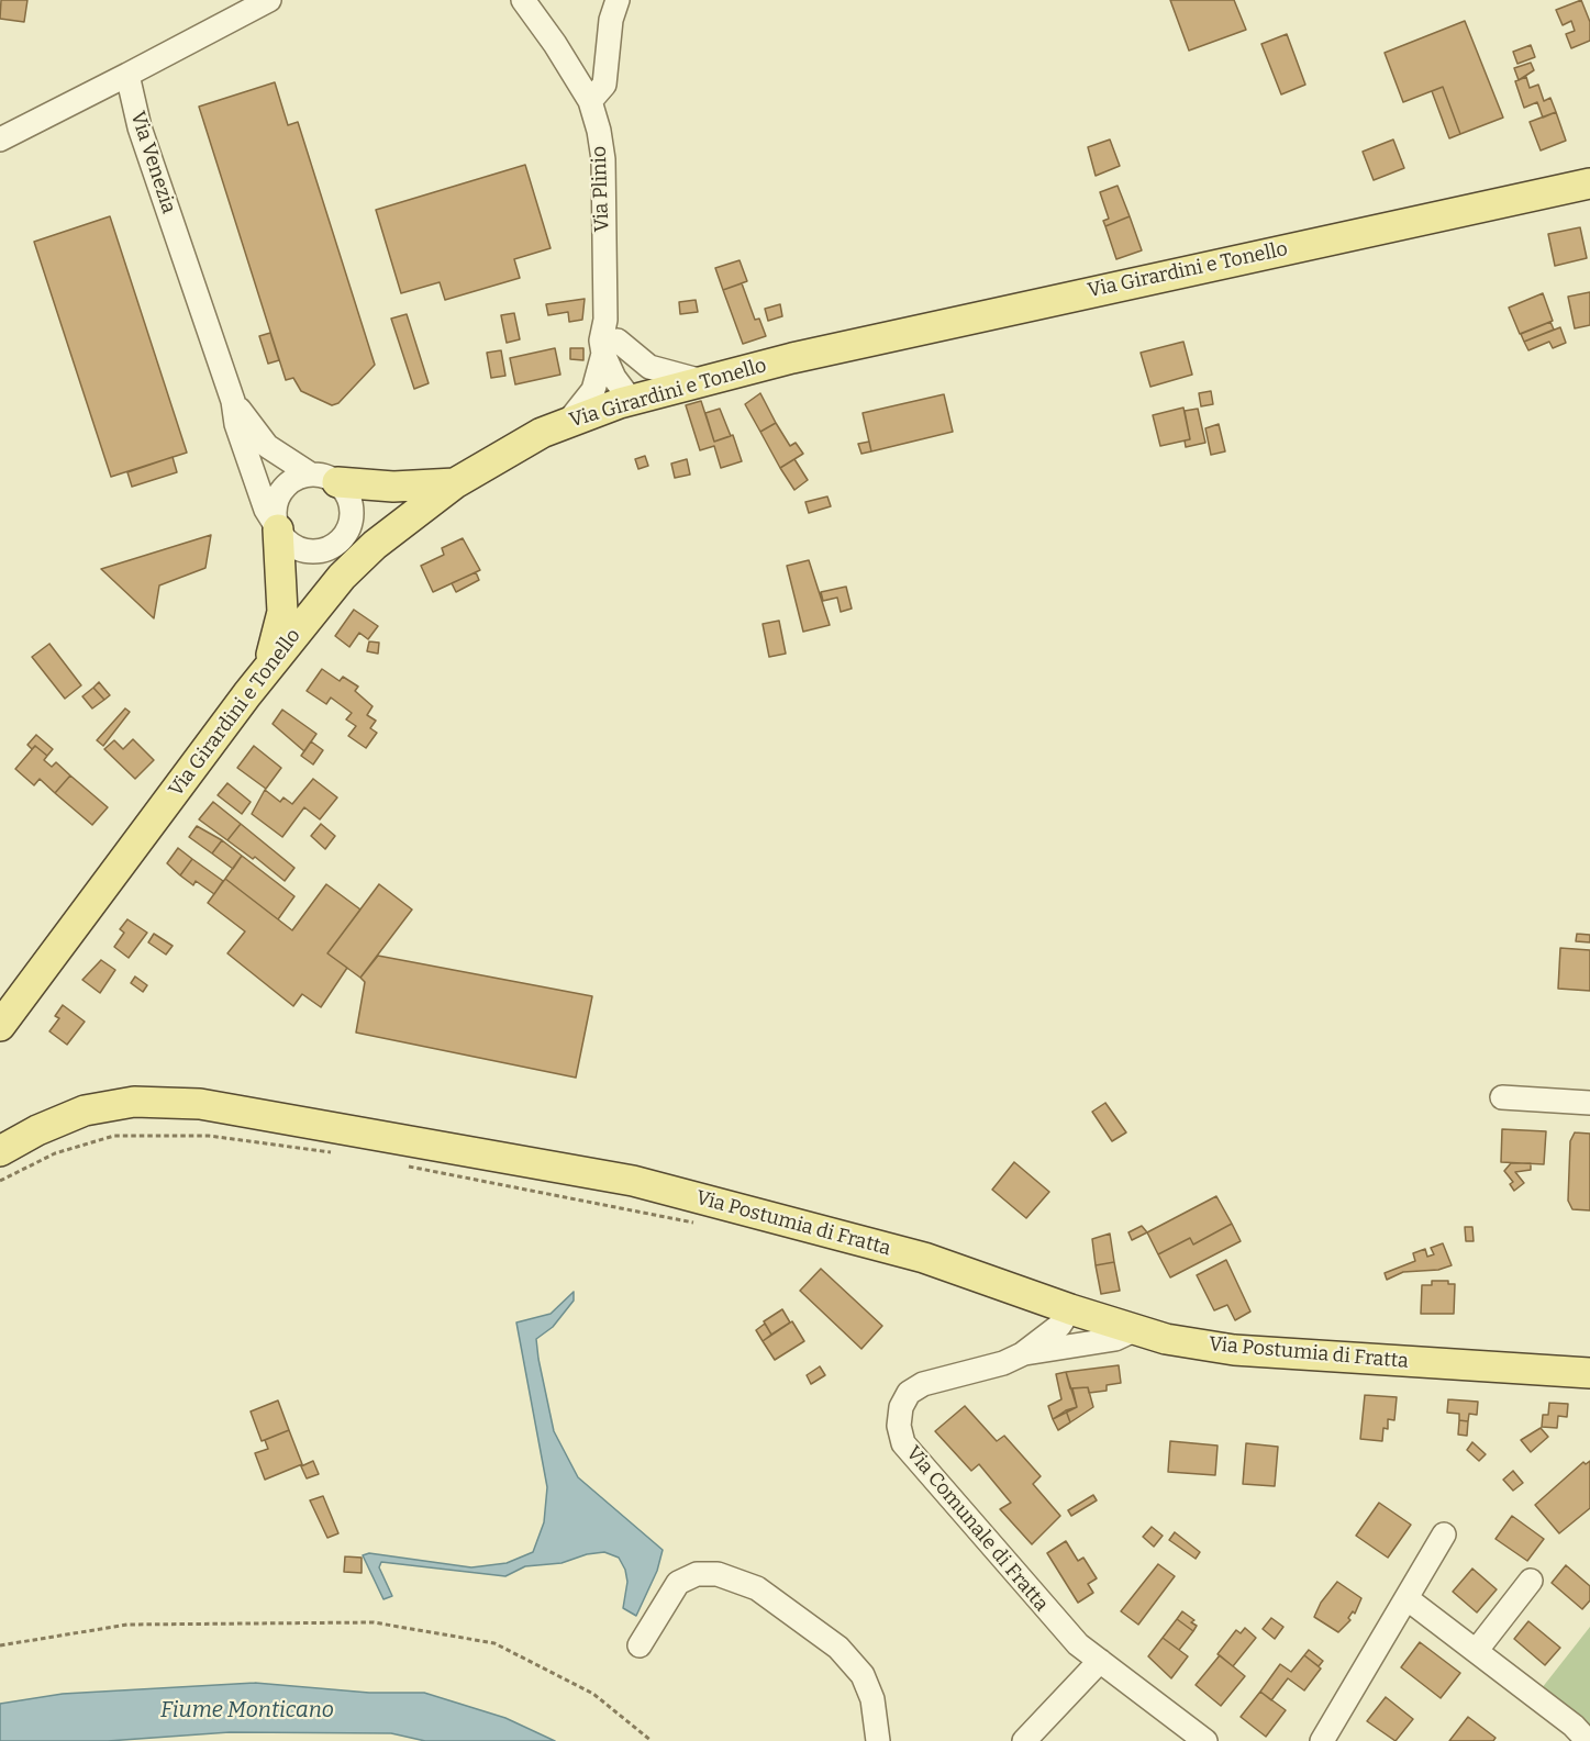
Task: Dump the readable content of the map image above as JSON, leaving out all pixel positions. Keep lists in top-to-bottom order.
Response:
{
  "streets": {
    "main road": ["Via Girardini e Tonello", "Via Postumia di Fratta"],
    "street": ["Via Venezia", "Via Plinio", "Via Comunale di Fratta"]
  },
  "crossings": [
    ["Via Plinio", "Via Girardini e Tonello"],
    ["Via Postumia di Fratta", "Via Comunale di Fratta"]
  ],
  "water": ["Fiume Monticano"]
}
